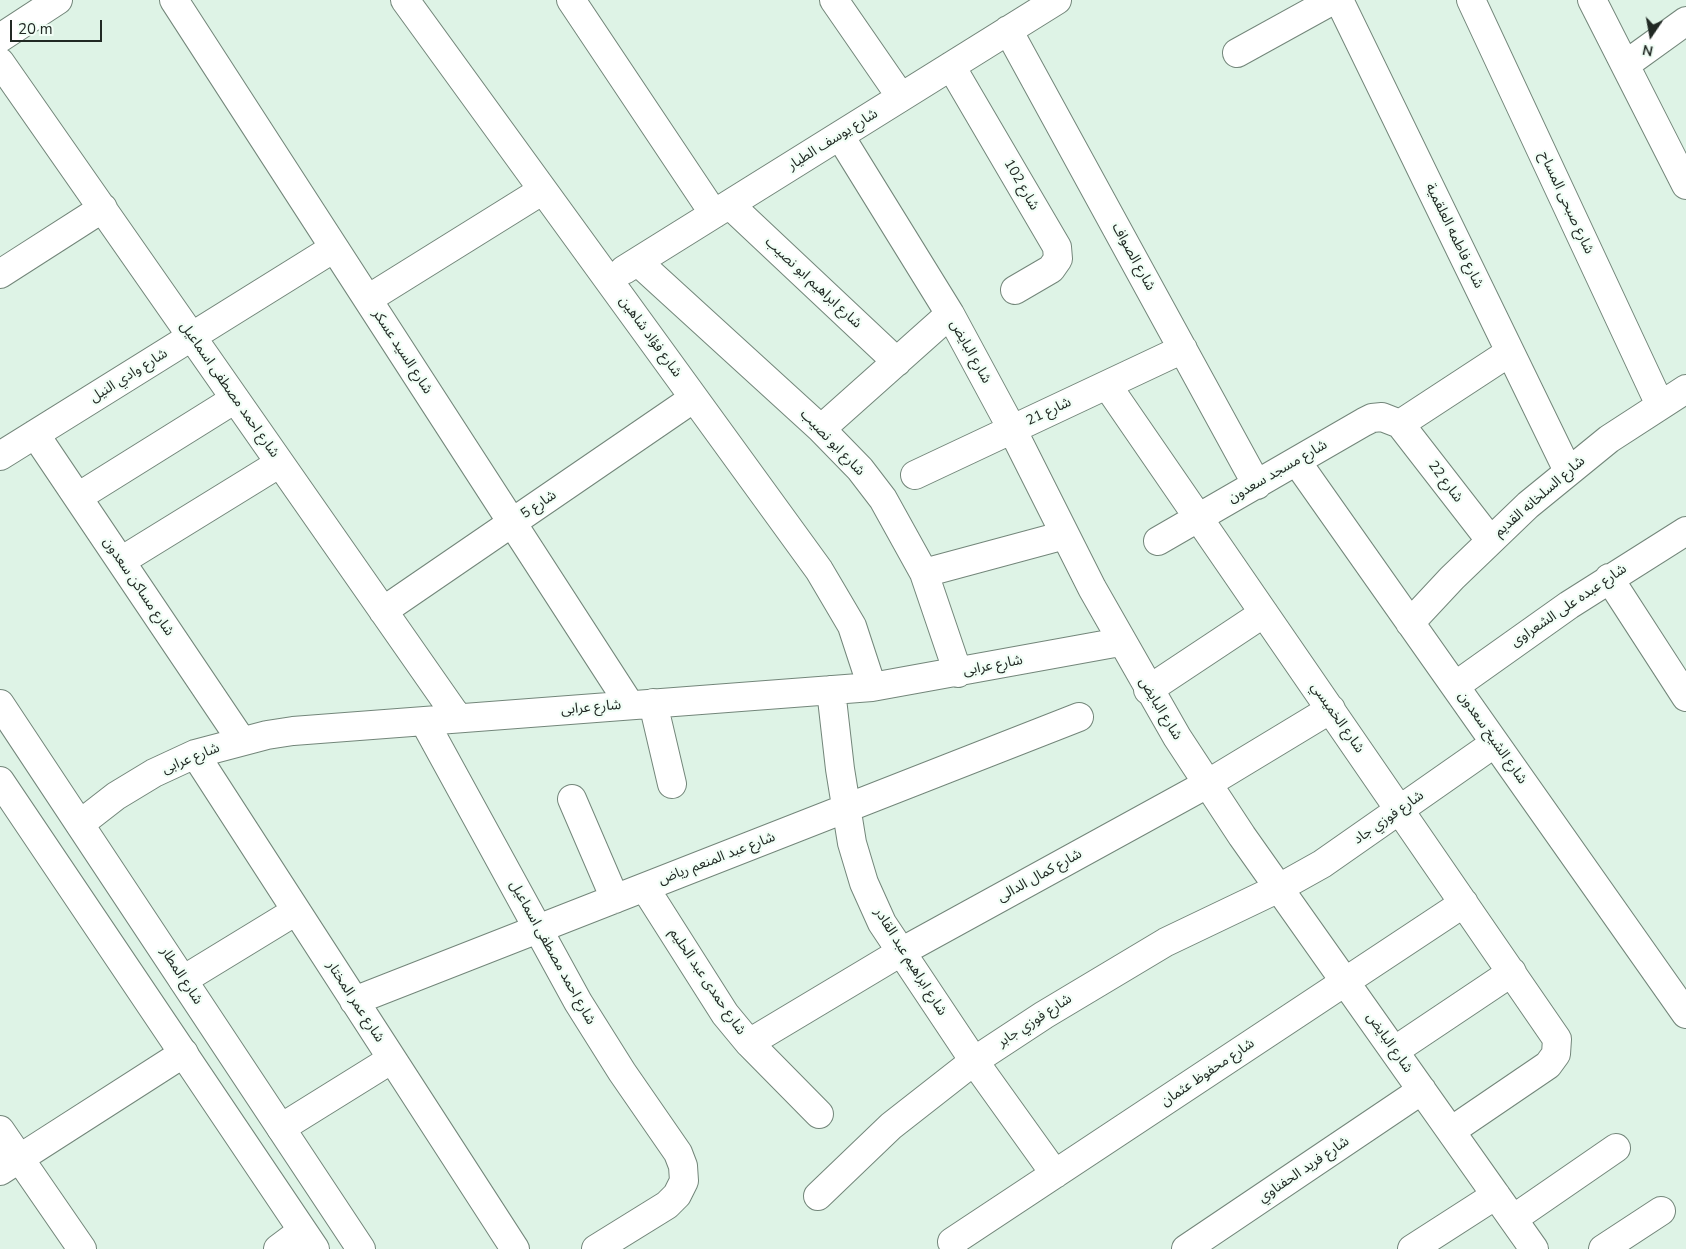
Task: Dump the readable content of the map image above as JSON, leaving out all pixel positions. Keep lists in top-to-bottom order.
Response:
{
  "streets": {
    "street": [
      "شارع يوسف الطيار",
      "شارع 102",
      "شارع صبحى المساح",
      "شارع فاطمه العلقمية",
      "شارع الصواف",
      "شارع ابراهيم ابو نصيب",
      "شارع فؤاد شاهين",
      "شارع السيد عسكر",
      "شارع البايض",
      "شارع وادي النيل",
      "شارع احمد مصطفى اسماعيل",
      "شارع 21",
      "شارع ابو نصيب",
      "شارع مسجد سعدون",
      "شارع 22",
      "شارع السلخانه القديم",
      "شارع 5",
      "شارع مساكن سعدون",
      "شارع عبده على الشعراوى",
      "شارع عرابى",
      "شارع الخميسي",
      "شارع الشيخ سعدون",
      "شارع فوزي جاد",
      "شارع عبد المنعم رياض",
      "شارع كمال الدالى",
      "شارع ابراهيم عبد القادر",
      "شارع المطار",
      "شارع حمدى عبد الحليم",
      "شارع عمر المختار",
      "شارع فوزي جابر",
      "شارع محفوظ عثمان",
      "شارع فريد الحفناوي"
    ]
  },
  "crossings": [
    ["شارع يوسف الطيار", "شارع 102"],
    ["شارع يوسف الطيار", "شارع الصواف"],
    ["شارع يوسف الطيار", "شارع ابراهيم ابو نصيب"],
    ["شارع يوسف الطيار", "شارع فؤاد شاهين"],
    ["شارع يوسف الطيار", "شارع البايض"],
    ["شارع يوسف الطيار", "شارع ابو نصيب"],
    ["شارع صبحى المساح", "شارع السلخانه القديم"],
    ["شارع فاطمه العلقمية", "شارع السلخانه القديم"],
    ["شارع الصواف", "شارع 21"],
    ["شارع الصواف", "شارع مسجد سعدون"],
    ["شارع فؤاد شاهين", "شارع 5"],
    ["شارع فؤاد شاهين", "شارع عرابى"],
    ["شارع السيد عسكر", "شارع وادي النيل"],
    ["شارع السيد عسكر", "شارع 5"],
    ["شارع السيد عسكر", "شارع عرابى"],
    ["شارع البايض", "شارع 21"],
    ["شارع البايض", "شارع عرابى"],
    ["شارع البايض", "شارع الخميسي"],
    ["شارع البايض", "شارع فوزي جاد"],
    ["شارع البايض", "شارع كمال الدالى"],
    ["شارع البايض", "شارع فوزي جابر"],
    ["شارع البايض", "شارع محفوظ عثمان"],
    ["شارع البايض", "شارع فريد الحفناوي"],
    ["شارع وادي النيل", "شارع احمد مصطفى اسماعيل"],
    ["شارع وادي النيل", "شارع مساكن سعدون"],
    ["شارع احمد مصطفى اسماعيل", "شارع 5"],
    ["شارع احمد مصطفى اسماعيل", "شارع عرابى"],
    ["شارع احمد مصطفى اسماعيل", "شارع عبد المنعم رياض"],
    ["شارع 21", "شارع الخميسي"],
    ["شارع ابو نصيب", "شارع عرابى"],
    ["شارع مسجد سعدون", "شارع 22"],
    ["شارع مسجد سعدون", "شارع الخميسي"],
    ["شارع مسجد سعدون", "شارع الشيخ سعدون"],
    ["شارع 22", "شارع السلخانه القديم"],
    ["شارع السلخانه القديم", "شارع الشيخ سعدون"],
    ["شارع مساكن سعدون", "شارع عرابى"],
    ["شارع عبده على الشعراوى", "شارع الشيخ سعدون"],
    ["شارع عرابى", "شارع ابراهيم عبد القادر"],
    ["شارع عرابى", "شارع المطار"],
    ["شارع عرابى", "شارع عمر المختار"],
    ["شارع الخميسي", "شارع فوزي جاد"],
    ["شارع الخميسي", "شارع كمال الدالى"],
    ["شارع الخميسي", "شارع محفوظ عثمان"],
    ["شارع الشيخ سعدون", "شارع فوزي جاد"],
    ["شارع فوزي جاد", "شارع فوزي جابر"],
    ["شارع عبد المنعم رياض", "شارع ابراهيم عبد القادر"],
    ["شارع عبد المنعم رياض", "شارع حمدى عبد الحليم"],
    ["شارع عبد المنعم رياض", "شارع عمر المختار"],
    ["شارع كمال الدالى", "شارع ابراهيم عبد القادر"],
    ["شارع كمال الدالى", "شارع حمدى عبد الحليم"],
    ["شارع ابراهيم عبد القادر", "شارع فوزي جابر"],
    ["شارع ابراهيم عبد القادر", "شارع محفوظ عثمان"]
  ],
  "scale_bar": "20 m",
  "north": "bottom"
}
